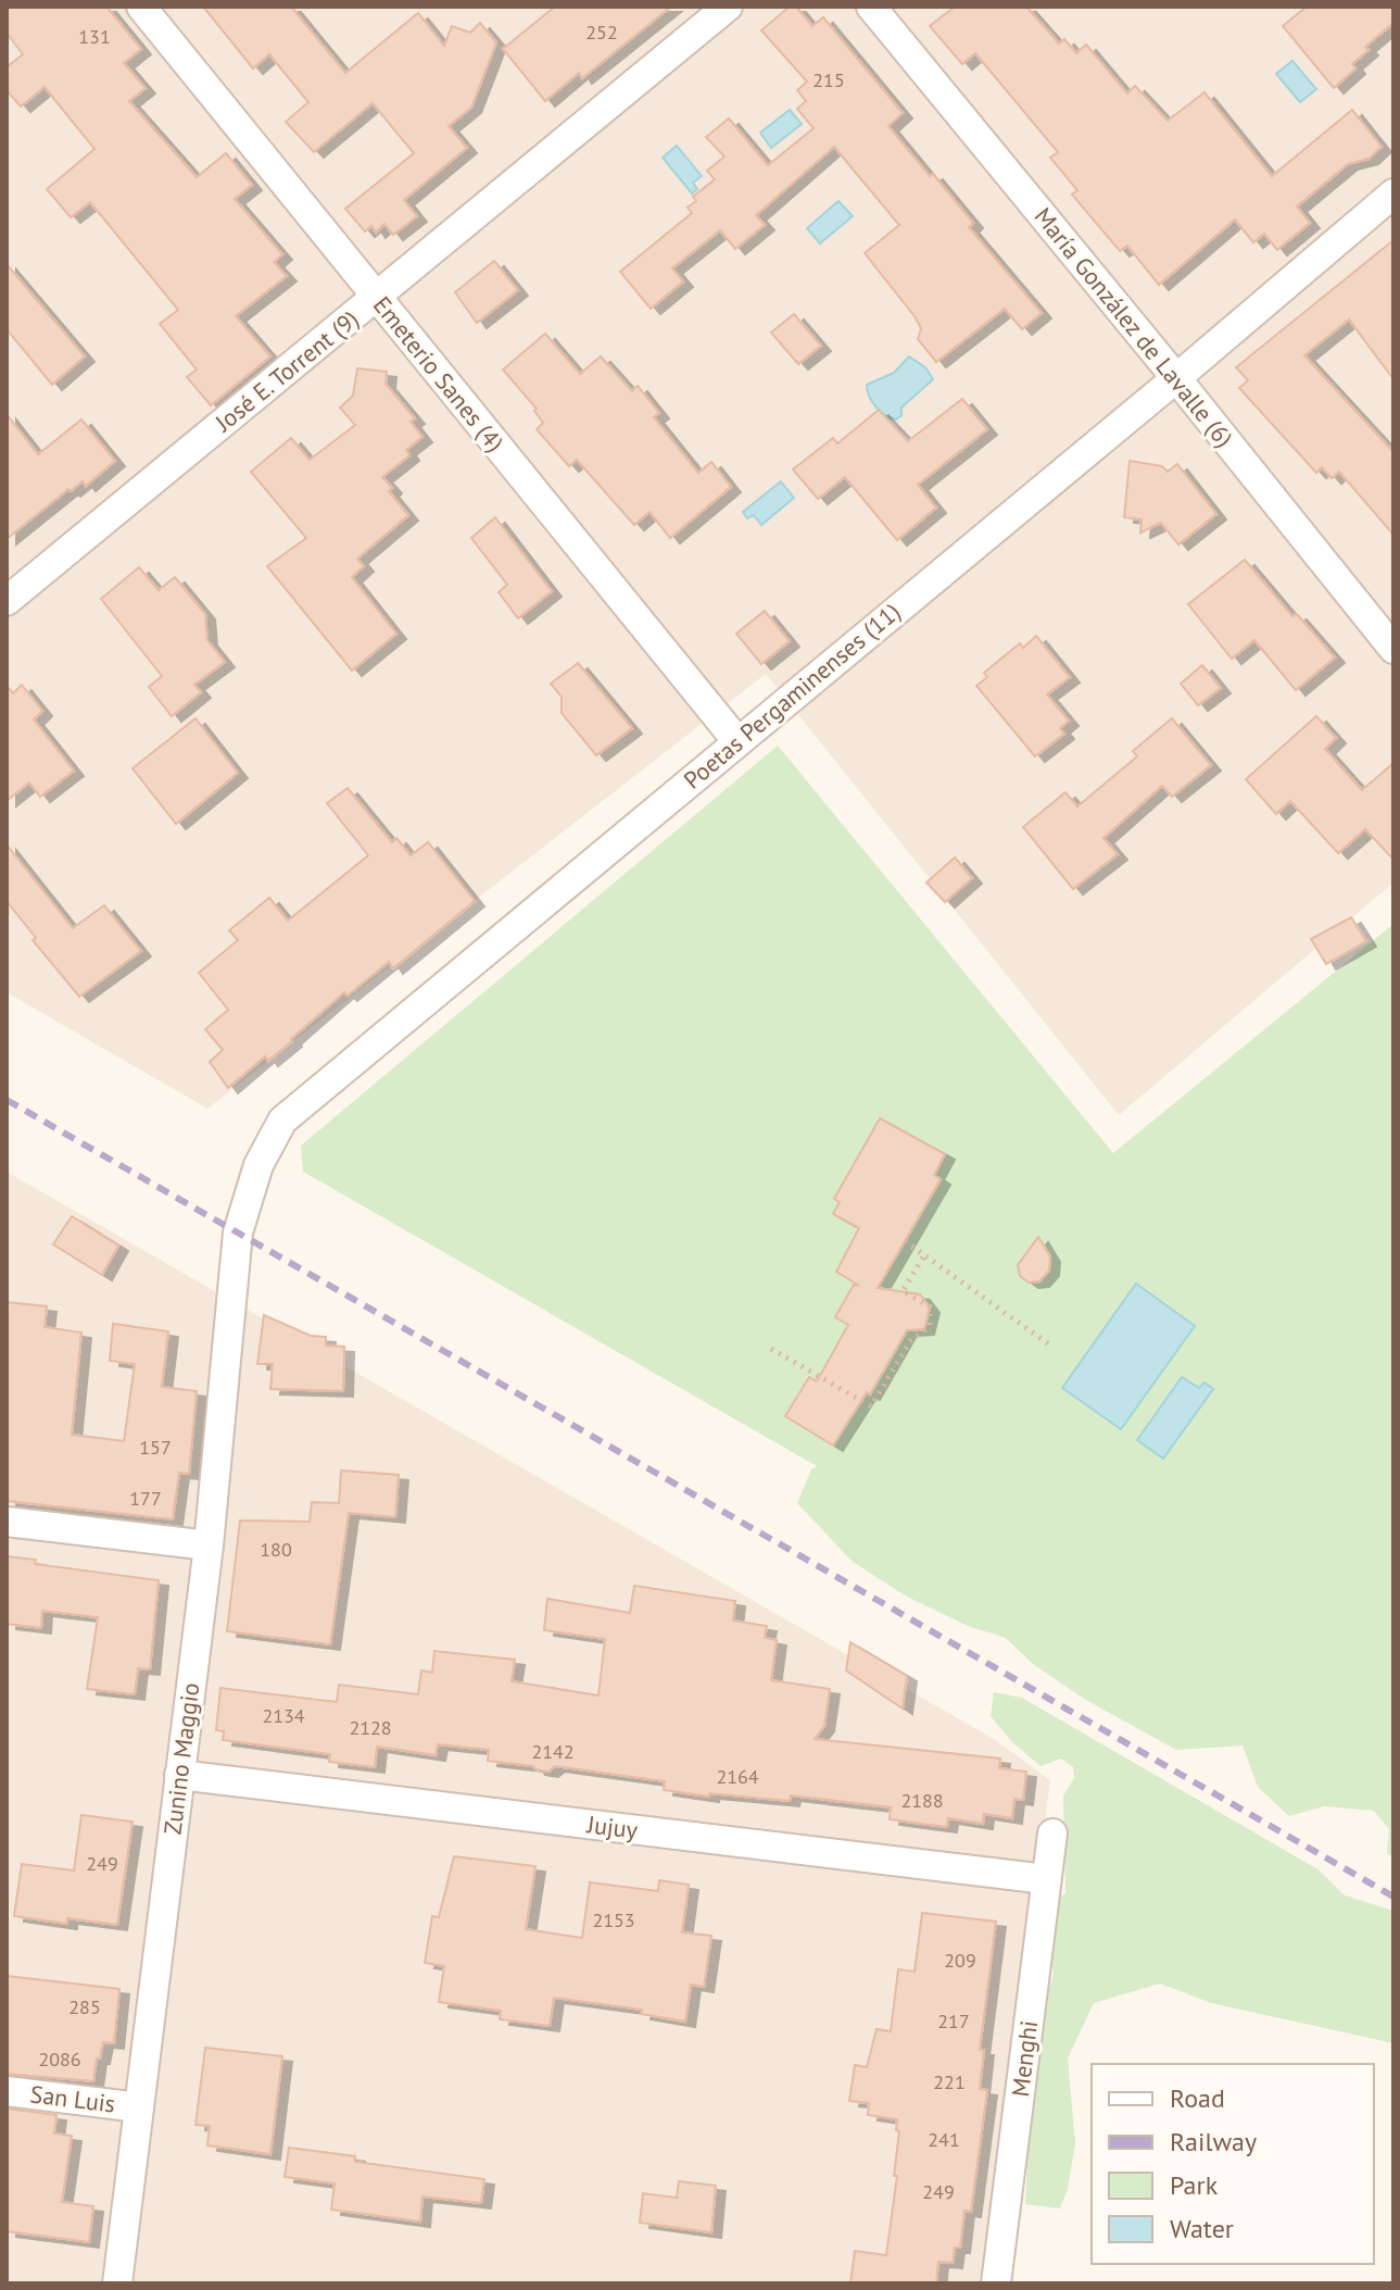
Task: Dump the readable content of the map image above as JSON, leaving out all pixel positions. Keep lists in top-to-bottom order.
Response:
{
  "streets": {
    "street": [
      "María González de Lavalle (6)",
      "José E. Torrent (9)",
      "Emeterio Sanes (4)",
      "Poetas Pergaminenses (11)",
      "Zunino Maggio",
      "Jujuy",
      "Menghi",
      "San Luis"
    ]
  },
  "crossings": [
    ["María González de Lavalle (6)", "Poetas Pergaminenses (11)"],
    ["José E. Torrent (9)", "Emeterio Sanes (4)"],
    ["Emeterio Sanes (4)", "Poetas Pergaminenses (11)"],
    ["Poetas Pergaminenses (11)", "Zunino Maggio"],
    ["Zunino Maggio", "Jujuy"],
    ["Zunino Maggio", "San Luis"],
    ["Jujuy", "Menghi"]
  ],
  "house_numbers": [
    "252",
    "131",
    "215",
    "157",
    "177",
    "180",
    "2134",
    "2128",
    "2142",
    "2164",
    "2188",
    "249",
    "2153",
    "209",
    "285",
    "217",
    "2086",
    "221",
    "241",
    "249"
  ],
  "legend": [
    "Road",
    "Railway",
    "Park",
    "Water"
  ]
}
